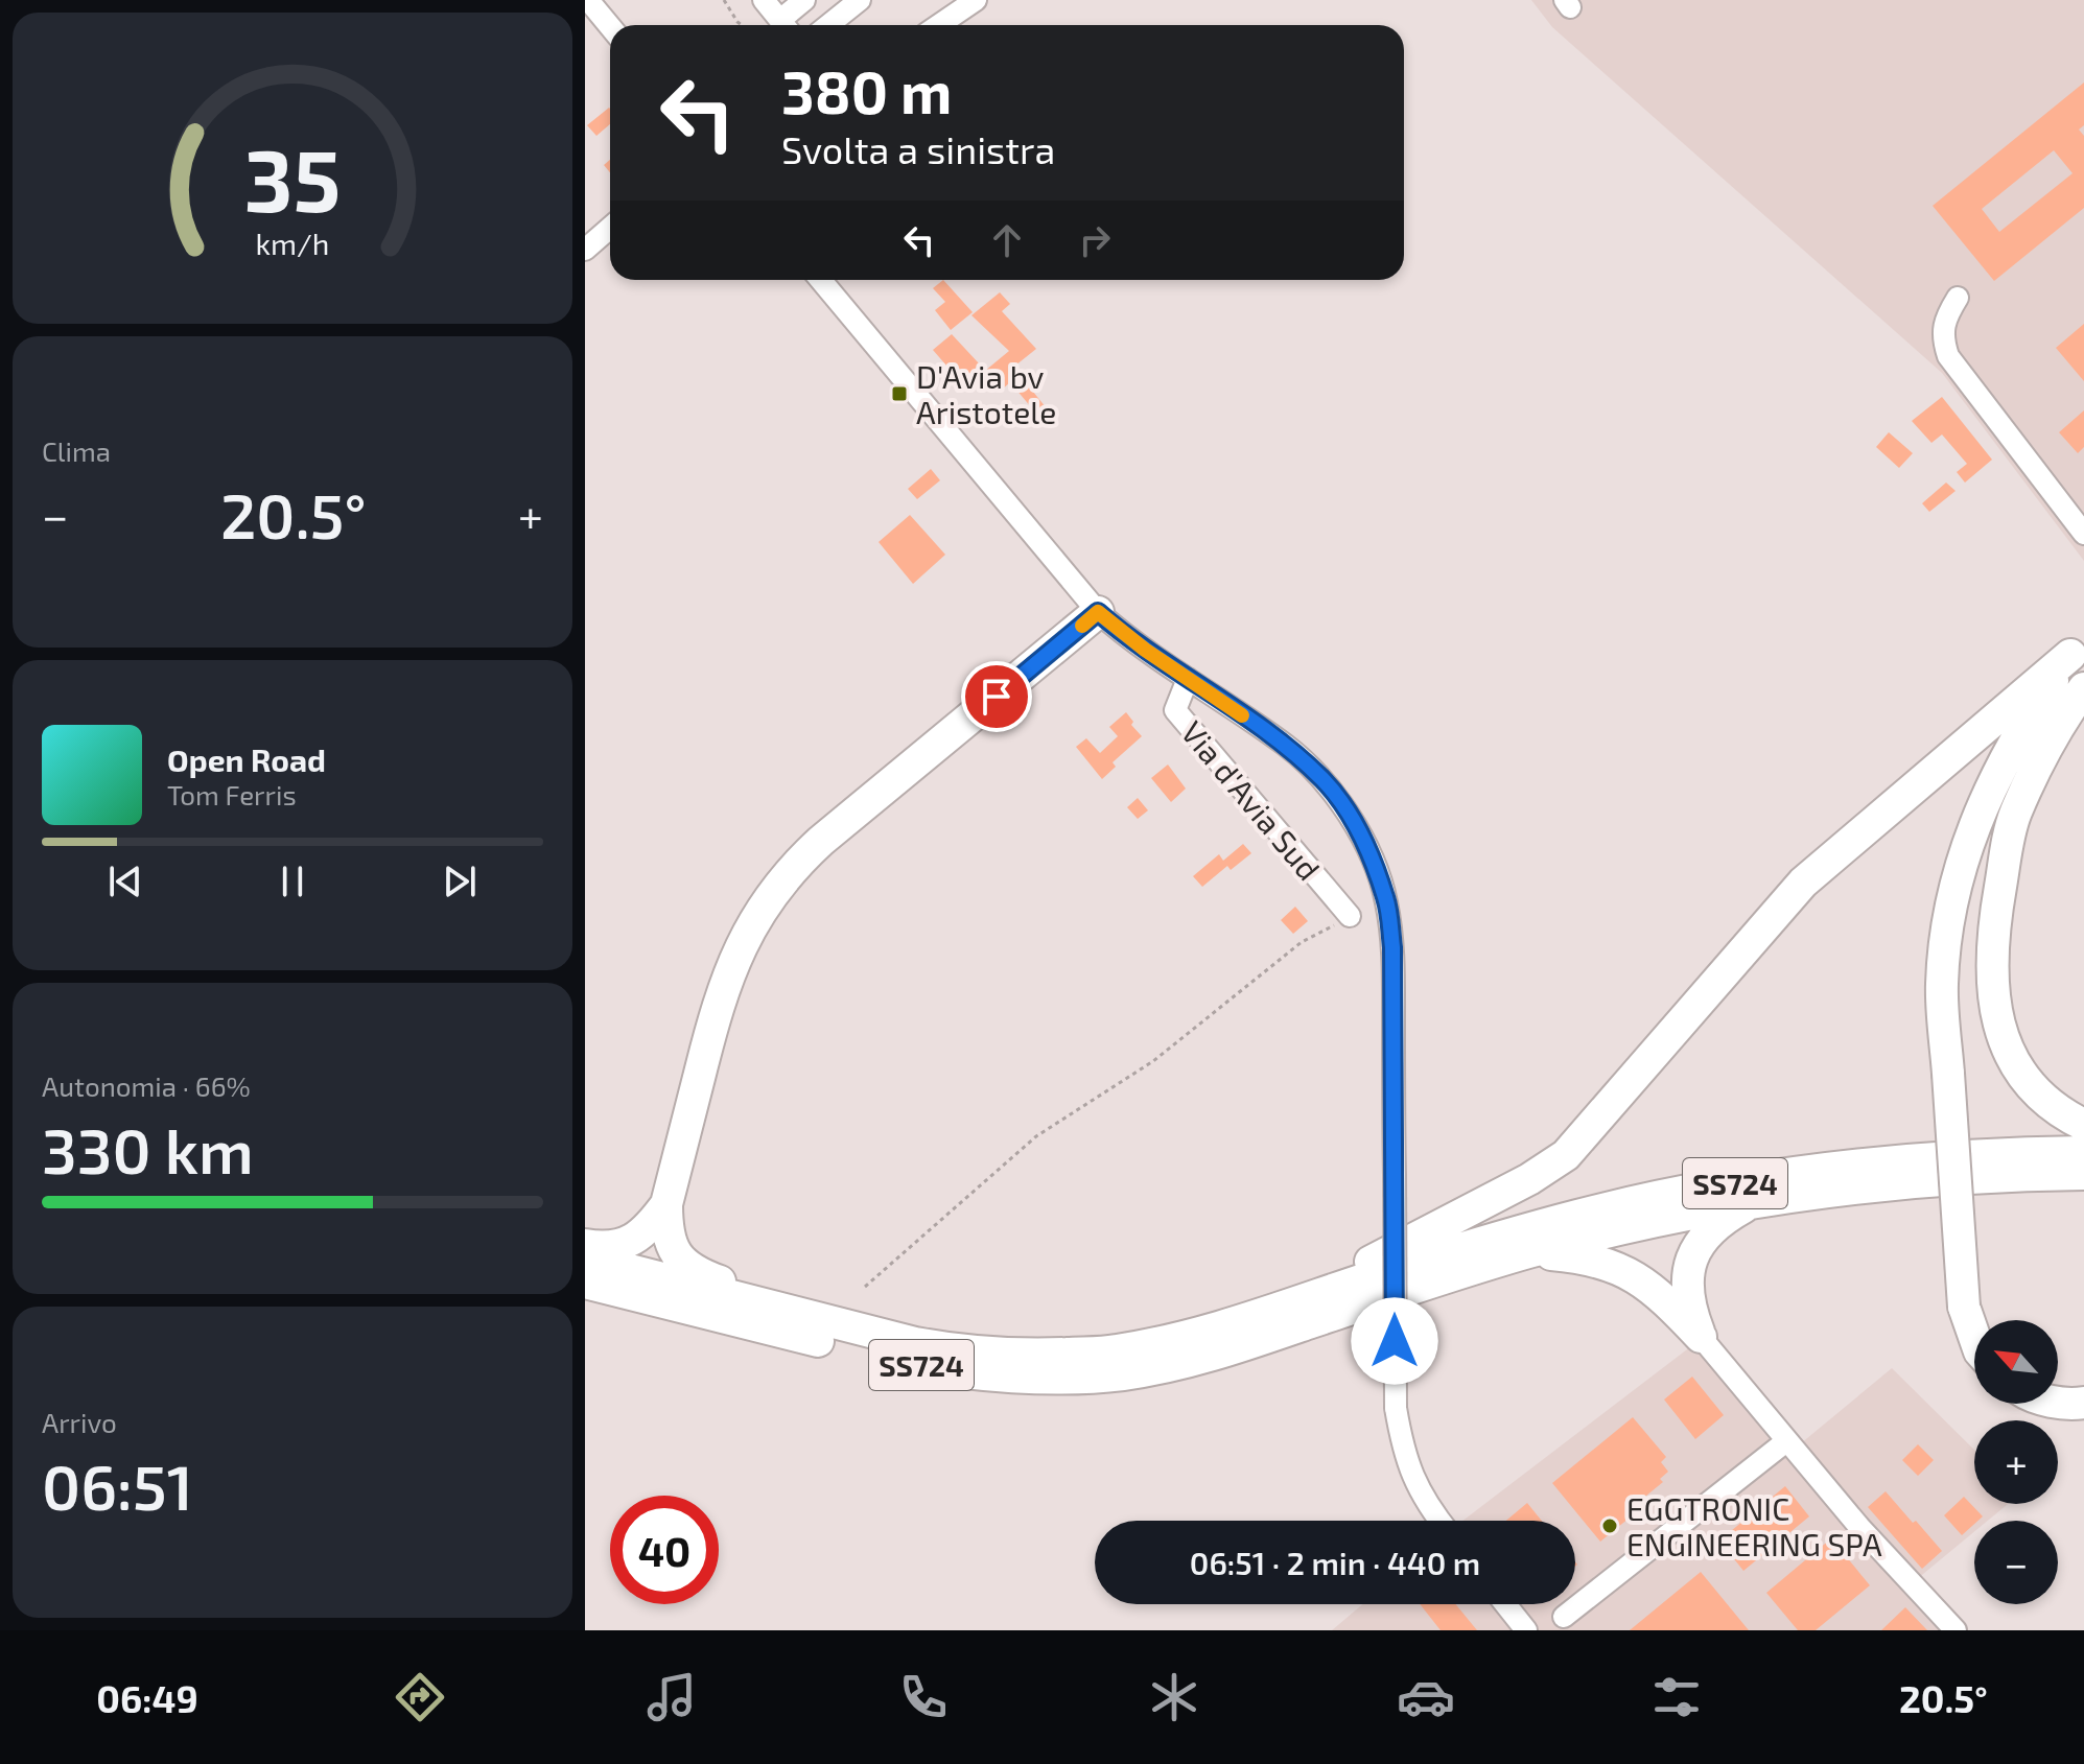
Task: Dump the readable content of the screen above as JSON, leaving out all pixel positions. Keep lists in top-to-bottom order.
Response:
{
  "streets": {
    "highway": ["SS724"],
    "street": ["Via d'Avia Sud"]
  },
  "places": {
    "transit": ["D'Avia bv Aristotele"],
    "other": ["EGGTRONIC ENGINEERING SPA"]
  },
  "north": "top left",
  "page": {
    "turn": ["380 m", "Svolta a sinistra"],
    "tile": [
      "Clima",
      ["Autonomia · 66%", "330 km"],
      ["Arrivo", "06:51"]
    ],
    "heat": ["−", "20.5°", "+"],
    "song": ["Open Road", "Tom Ferris"],
    "map_buttons": ["+", "−"],
    "limit": "40",
    "trip": "06:51 · 2 min · 440 m",
    "tabs": ["06:49", "20.5°"],
    "gauge": ["35", "km/h"]
  }
}
